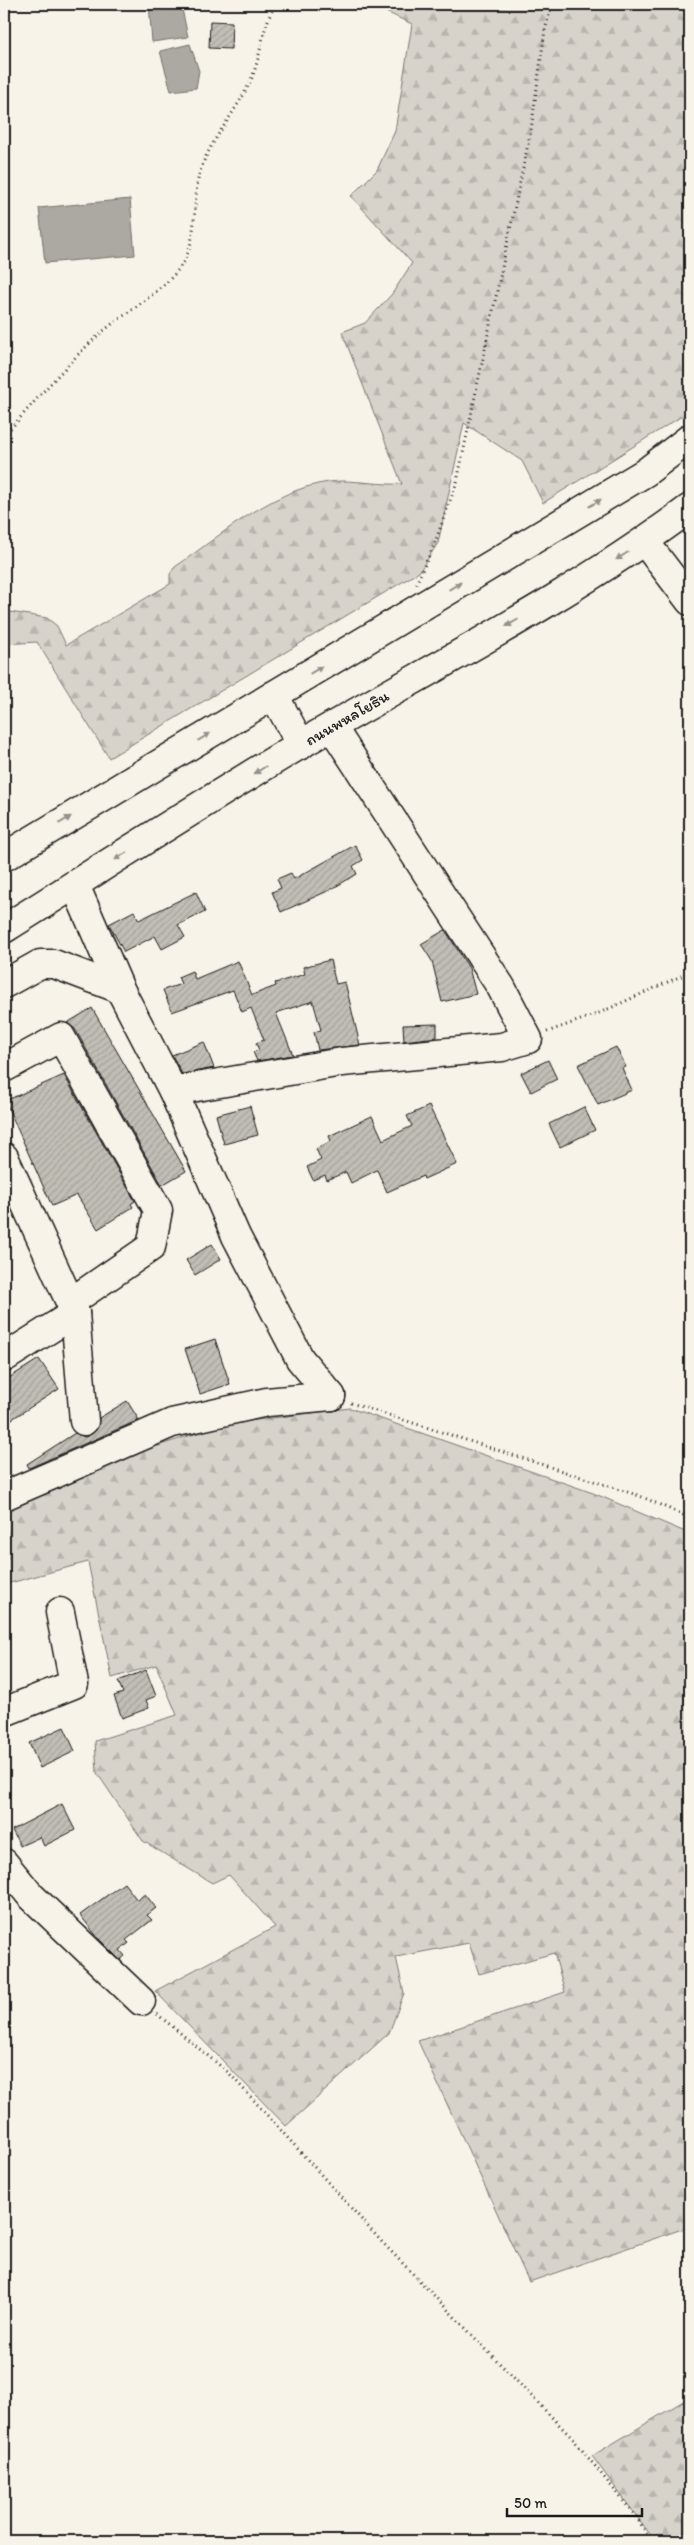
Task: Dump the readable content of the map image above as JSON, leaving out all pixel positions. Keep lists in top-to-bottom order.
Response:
{
  "streets": {
    "main road": ["ถนนพหลโยธิน"]
  },
  "scale_bar": "50 m"
}
